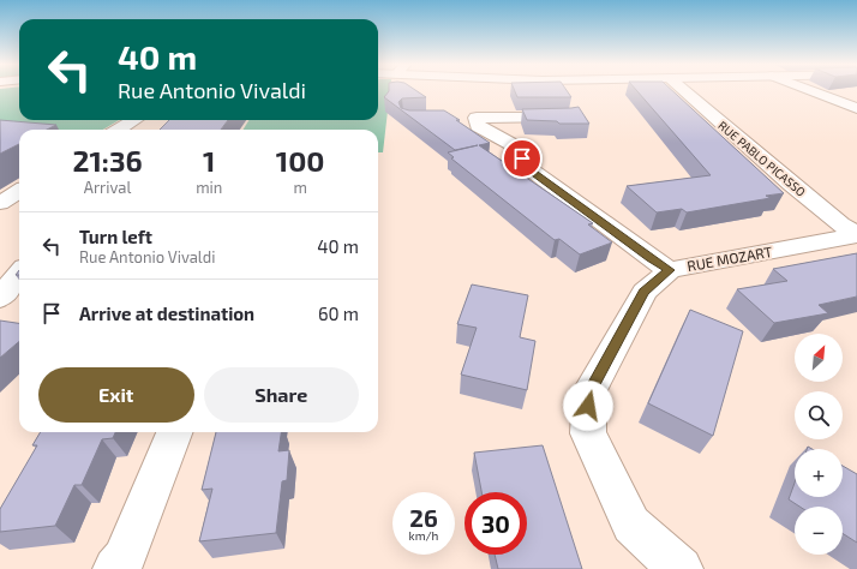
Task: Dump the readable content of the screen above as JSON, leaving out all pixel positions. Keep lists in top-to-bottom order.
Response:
{
  "streets": {
    "street": ["RUE PABLO PICASSO", "RUE MOZART"]
  },
  "crossings": [
    ["RUE PABLO PICASSO", "RUE MOZART"]
  ],
  "north": "top right",
  "page": {
    "turn": ["40 m", "Rue Antonio Vivaldi"],
    "eta": [
      "21:36",
      "Arrival",
      "1",
      "min",
      "100",
      "m"
    ],
    "list": [
      {
        "name": "Turn left",
        "note": "Rue Antonio Vivaldi",
        "value": "40 m"
      },
      {
        "name": "Arrive at destination",
        "value": "60 m"
      }
    ],
    "map_buttons": ["+", "−"],
    "buttons": ["Exit", "Share"],
    "speed": "26 km/h",
    "limit": "30"
  }
}
